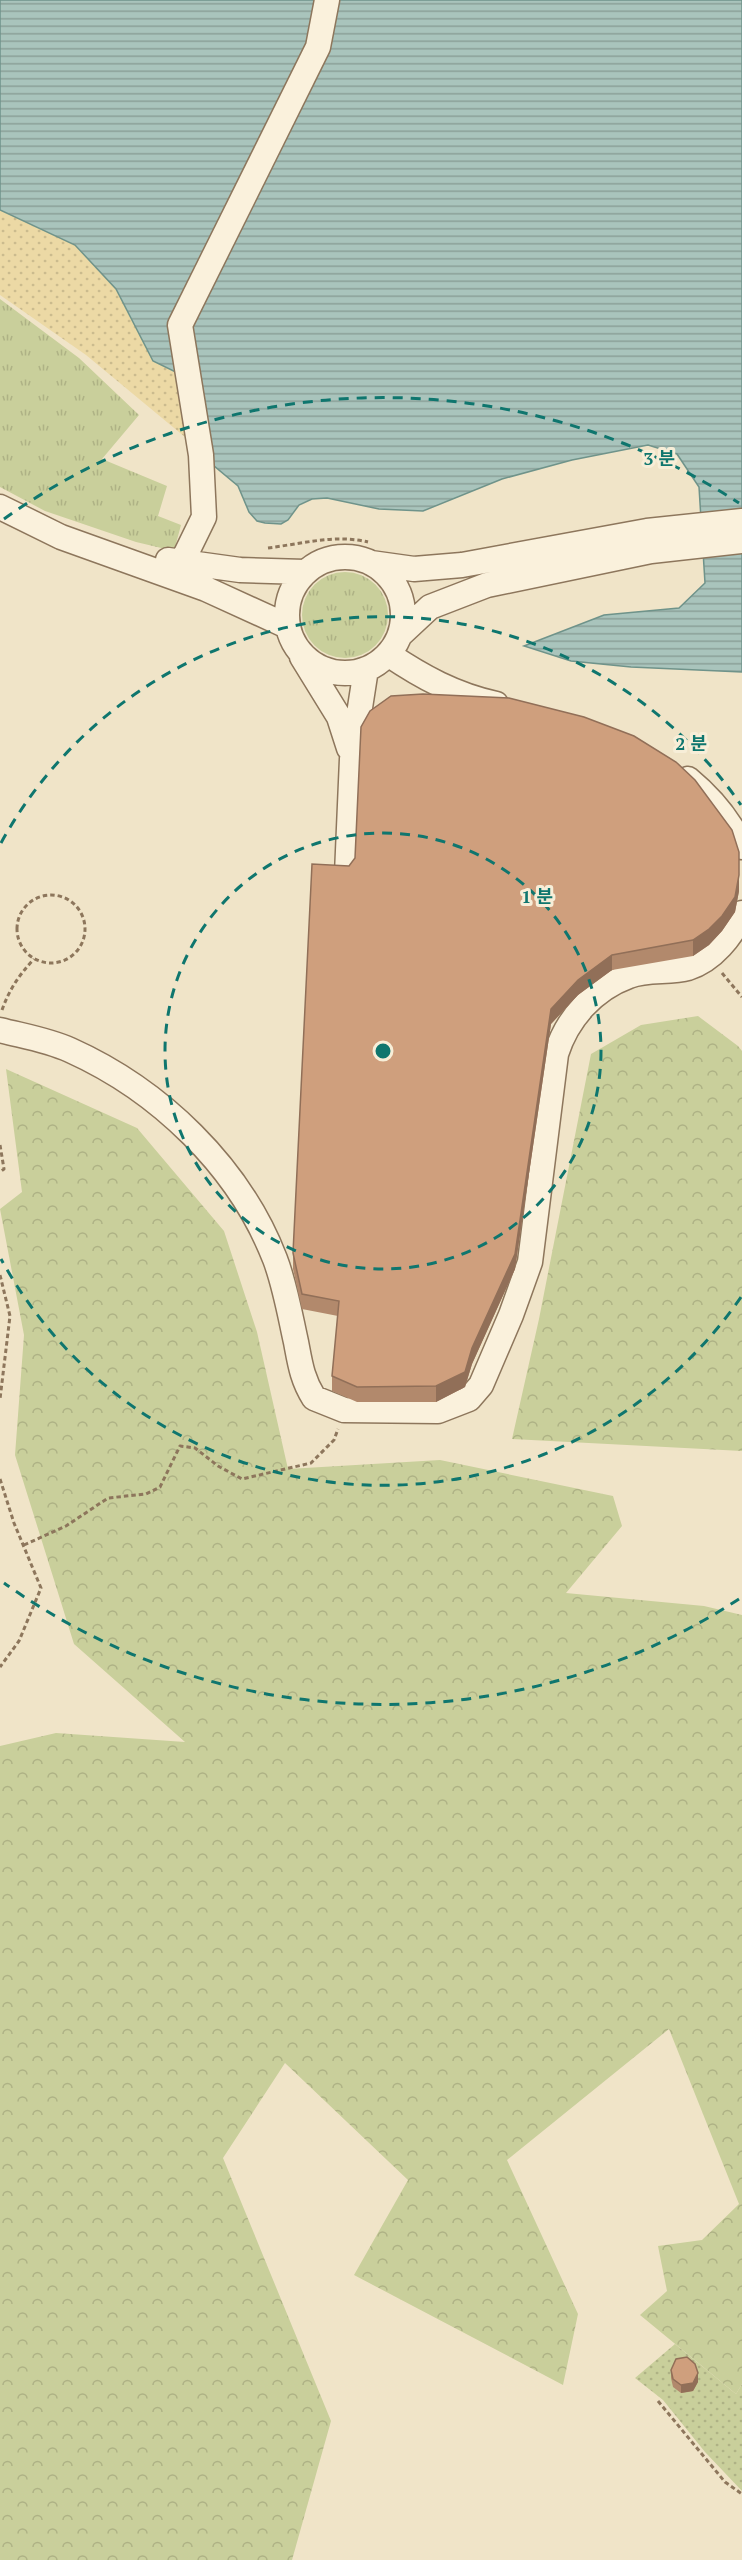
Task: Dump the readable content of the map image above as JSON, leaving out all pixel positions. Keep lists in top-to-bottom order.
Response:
{
  "rings": ["3 분", "2 분", "1 분"]
}
